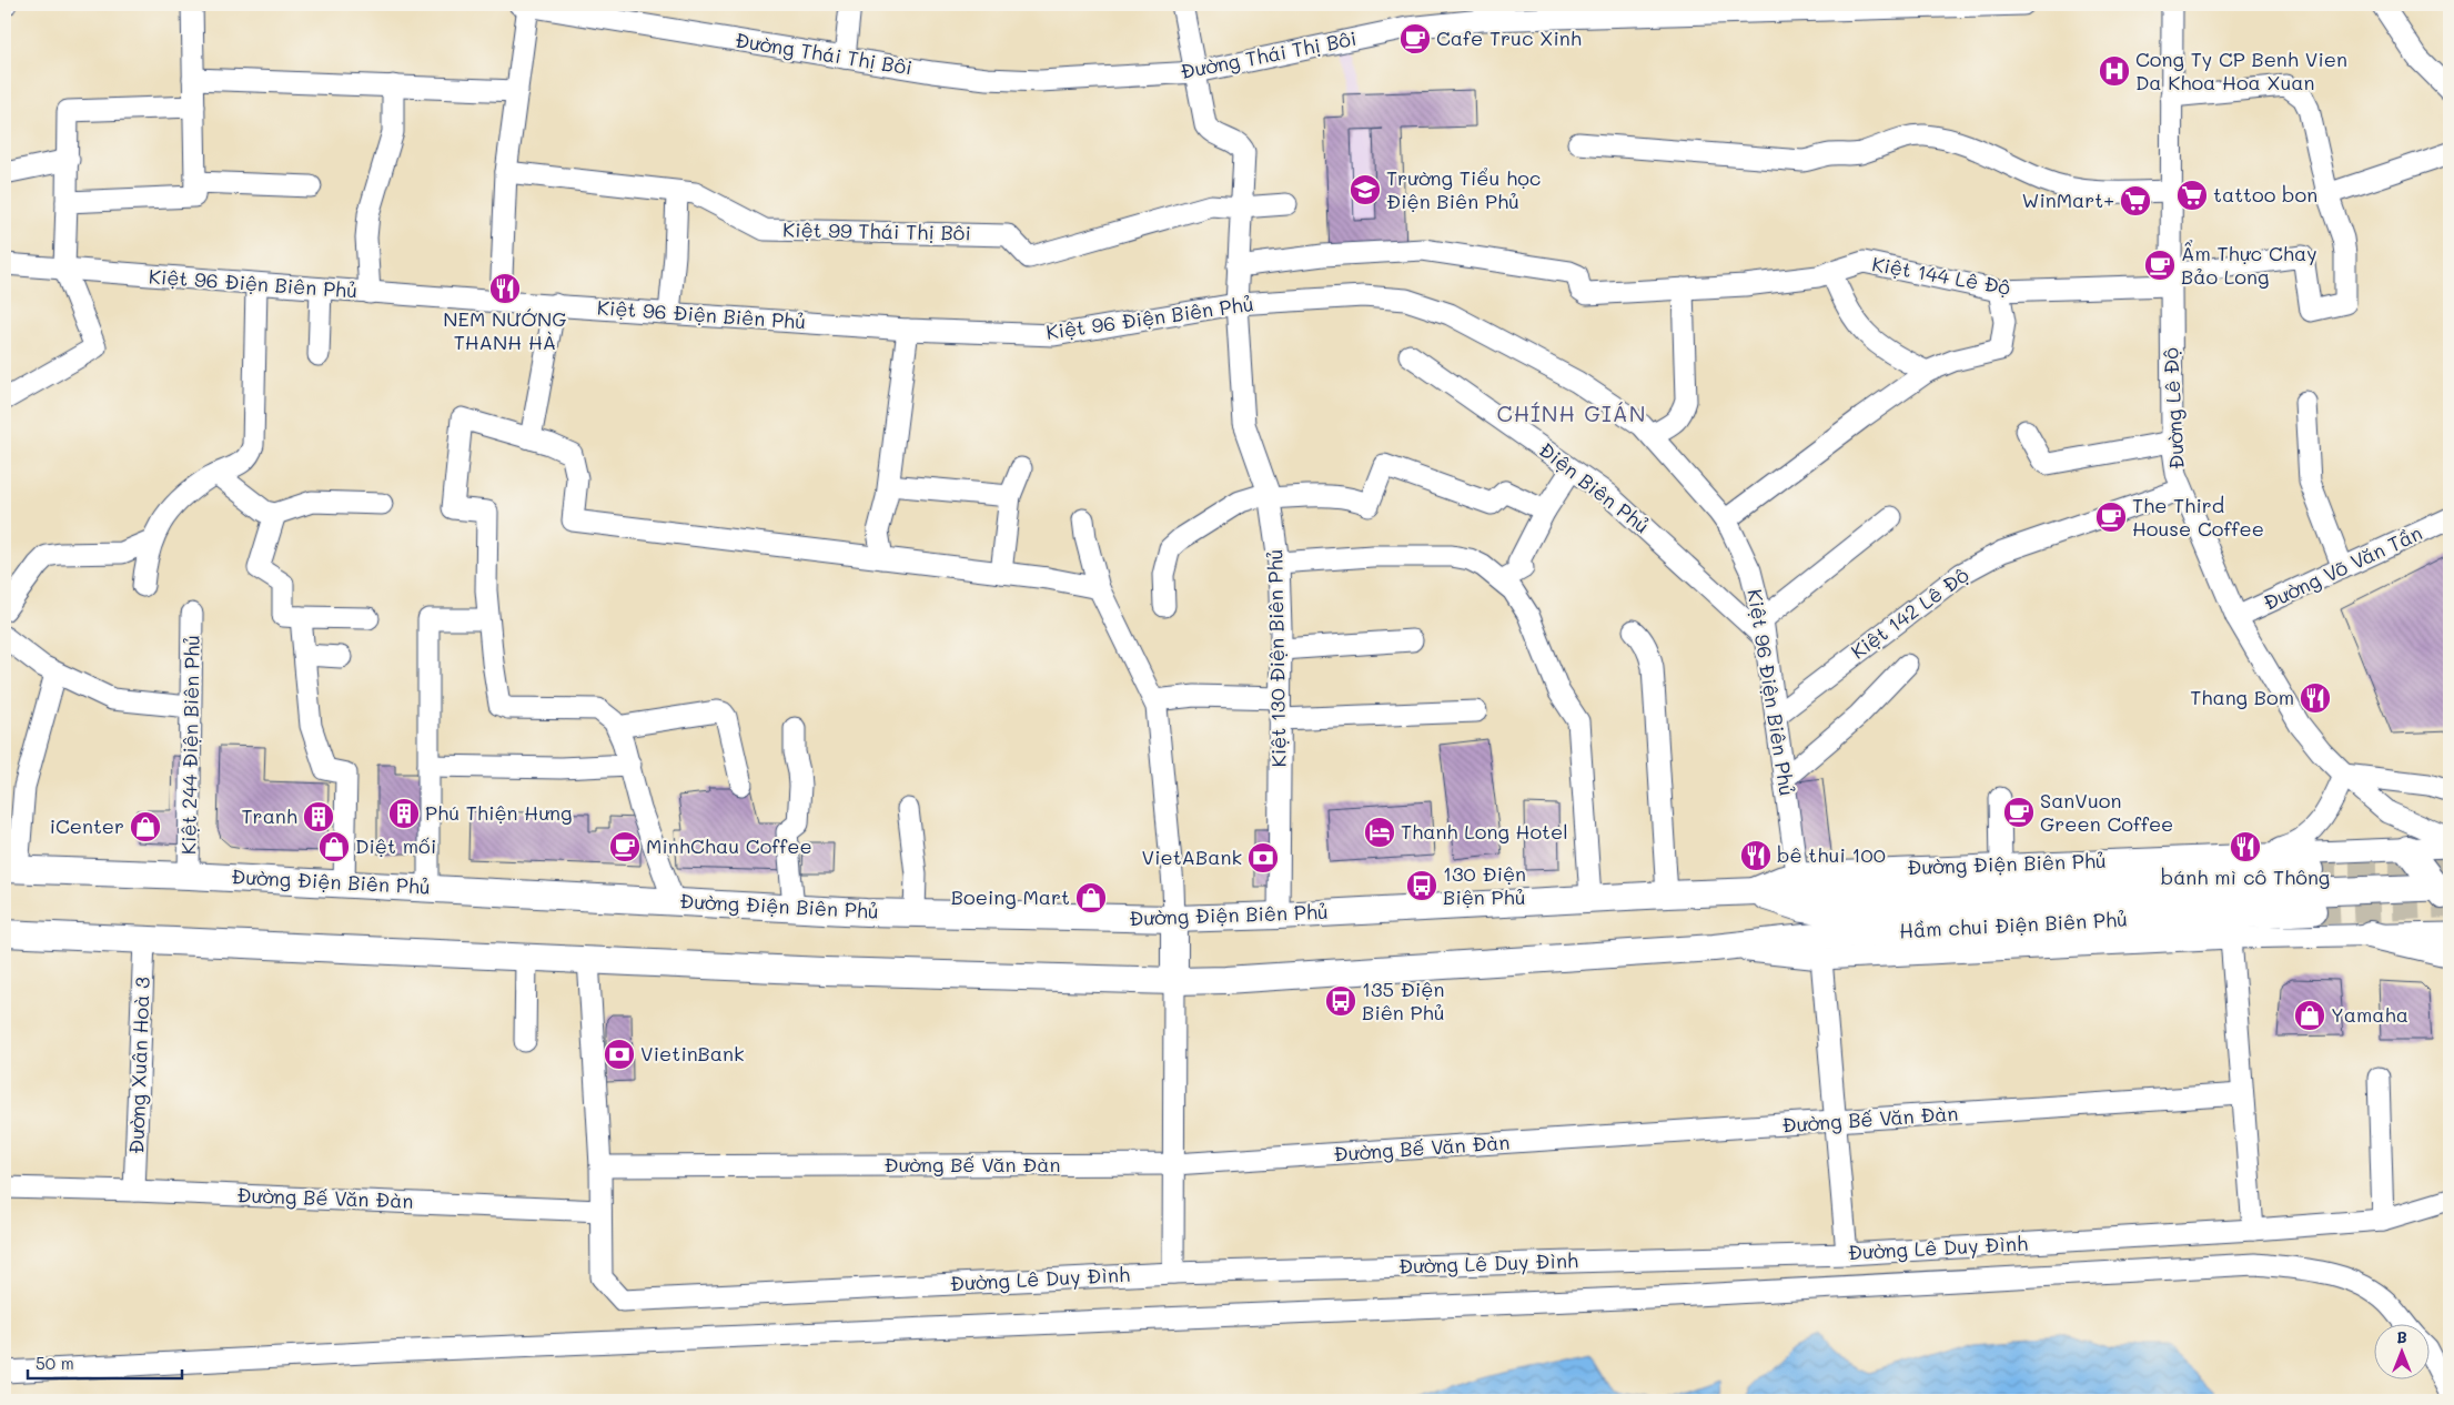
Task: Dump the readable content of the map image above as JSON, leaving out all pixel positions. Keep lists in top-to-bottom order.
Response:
{
  "streets": {
    "main road": ["Đường Điện Biên Phủ", "Hầm chui Điện Biên Phủ"],
    "street": [
      "Đường Thái Thị Bôi",
      "Kiệt 99 Thái Thị Bôi",
      "Kiệt 144 Lê Độ",
      "Kiệt 96 Điện Biên Phủ",
      "Đường Lê Độ",
      "Điện Biên Phủ",
      "Đường Võ Văn Tần",
      "Kiệt 142 Lê Độ",
      "Kiệt 130 Điện Biên Phủ",
      "Kiệt 244 Điện Biên Phủ",
      "Đường Xuân Hoà 3",
      "Đường Bế Văn Đàn",
      "Đường Lê Duy Đình"
    ]
  },
  "crossings": [
    ["Kiệt 144 Lê Độ", "Đường Lê Độ"],
    ["Kiệt 96 Điện Biên Phủ", "Điện Biên Phủ"],
    ["Kiệt 96 Điện Biên Phủ", "Kiệt 142 Lê Độ"],
    ["Kiệt 96 Điện Biên Phủ", "Kiệt 130 Điện Biên Phủ"],
    ["Kiệt 96 Điện Biên Phủ", "Đường Điện Biên Phủ"],
    ["Đường Lê Độ", "Đường Võ Văn Tần"],
    ["Đường Lê Độ", "Kiệt 142 Lê Độ"],
    ["Đường Lê Độ", "Đường Điện Biên Phủ"],
    ["Kiệt 130 Điện Biên Phủ", "Đường Điện Biên Phủ"],
    ["Kiệt 244 Điện Biên Phủ", "Đường Điện Biên Phủ"],
    ["Đường Xuân Hoà 3", "Đường Bế Văn Đàn"],
    ["Đường Bế Văn Đàn", "Đường Lê Duy Đình"]
  ],
  "districts": ["CHÍNH GIÁN"],
  "places": {
    "cafe": [
      "Cafe Truc Xinh",
      "Ẩm Thực Chay Bảo Long",
      "The Third House Coffee",
      "SanVuon Green Coffee",
      "MinhChau Coffee"
    ],
    "hospital": ["Cong Ty CP Benh Vien Da Khoa Hoa Xuan"],
    "school or university": ["Trường Tiểu học Điện Biên Phủ"],
    "supermarket": ["tattoo bon", "WinMart+"],
    "restaurant": [
      "NEM NƯỚNG THANH HÀ",
      "Thang Bom",
      "bánh mì cô Thông",
      "bê thui 100"
    ],
    "building": ["Phú Thiện Hưng", "Tranh"],
    "shop": [
      "iCenter",
      "Diệt mối",
      "Boeing Mart",
      "Yamaha"
    ],
    "hotel": ["Thanh Long Hotel"],
    "bank": ["VietABank", "VietinBank"],
    "bus stop": ["130 Điện Biện Phủ", "135 Điện Biên Phủ"]
  },
  "scale_bar": "50 m",
  "north": "top"
}
